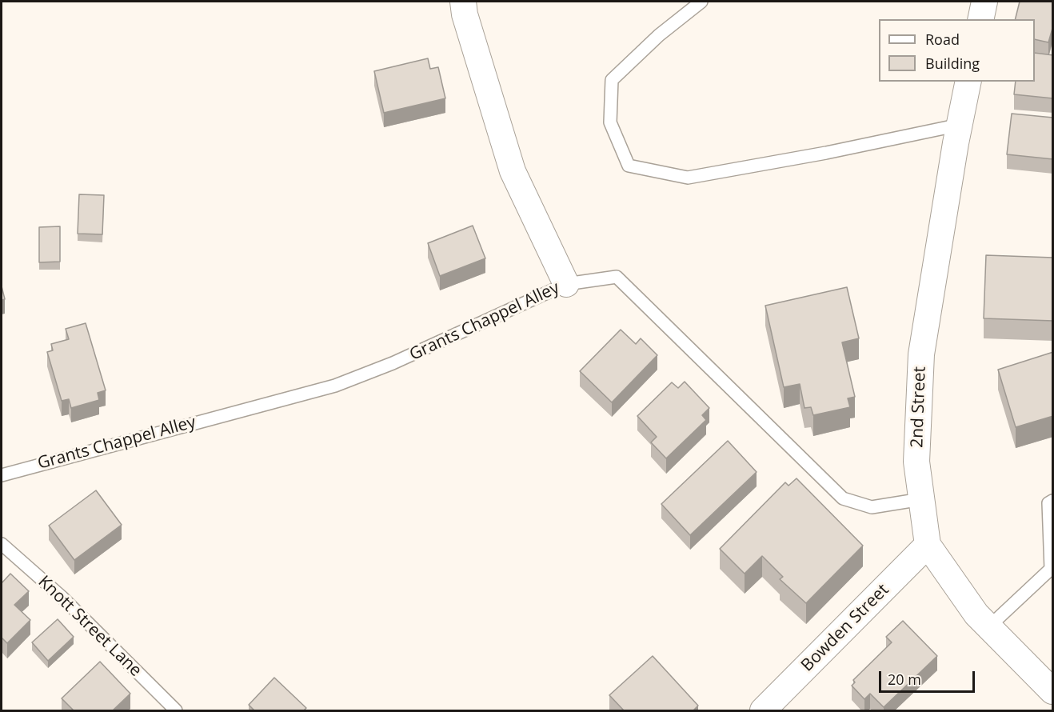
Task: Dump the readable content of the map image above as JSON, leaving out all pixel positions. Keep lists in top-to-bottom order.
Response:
{
  "streets": {
    "street": ["2nd Street", "Bowden Street"],
    "lane": ["Grants Chappel Alley", "Knott Street Lane"]
  },
  "crossings": [
    ["Grants Chappel Alley", "2nd Street"],
    ["2nd Street", "Bowden Street"]
  ],
  "legend": ["Road", "Building"],
  "scale_bar": "20 m"
}
